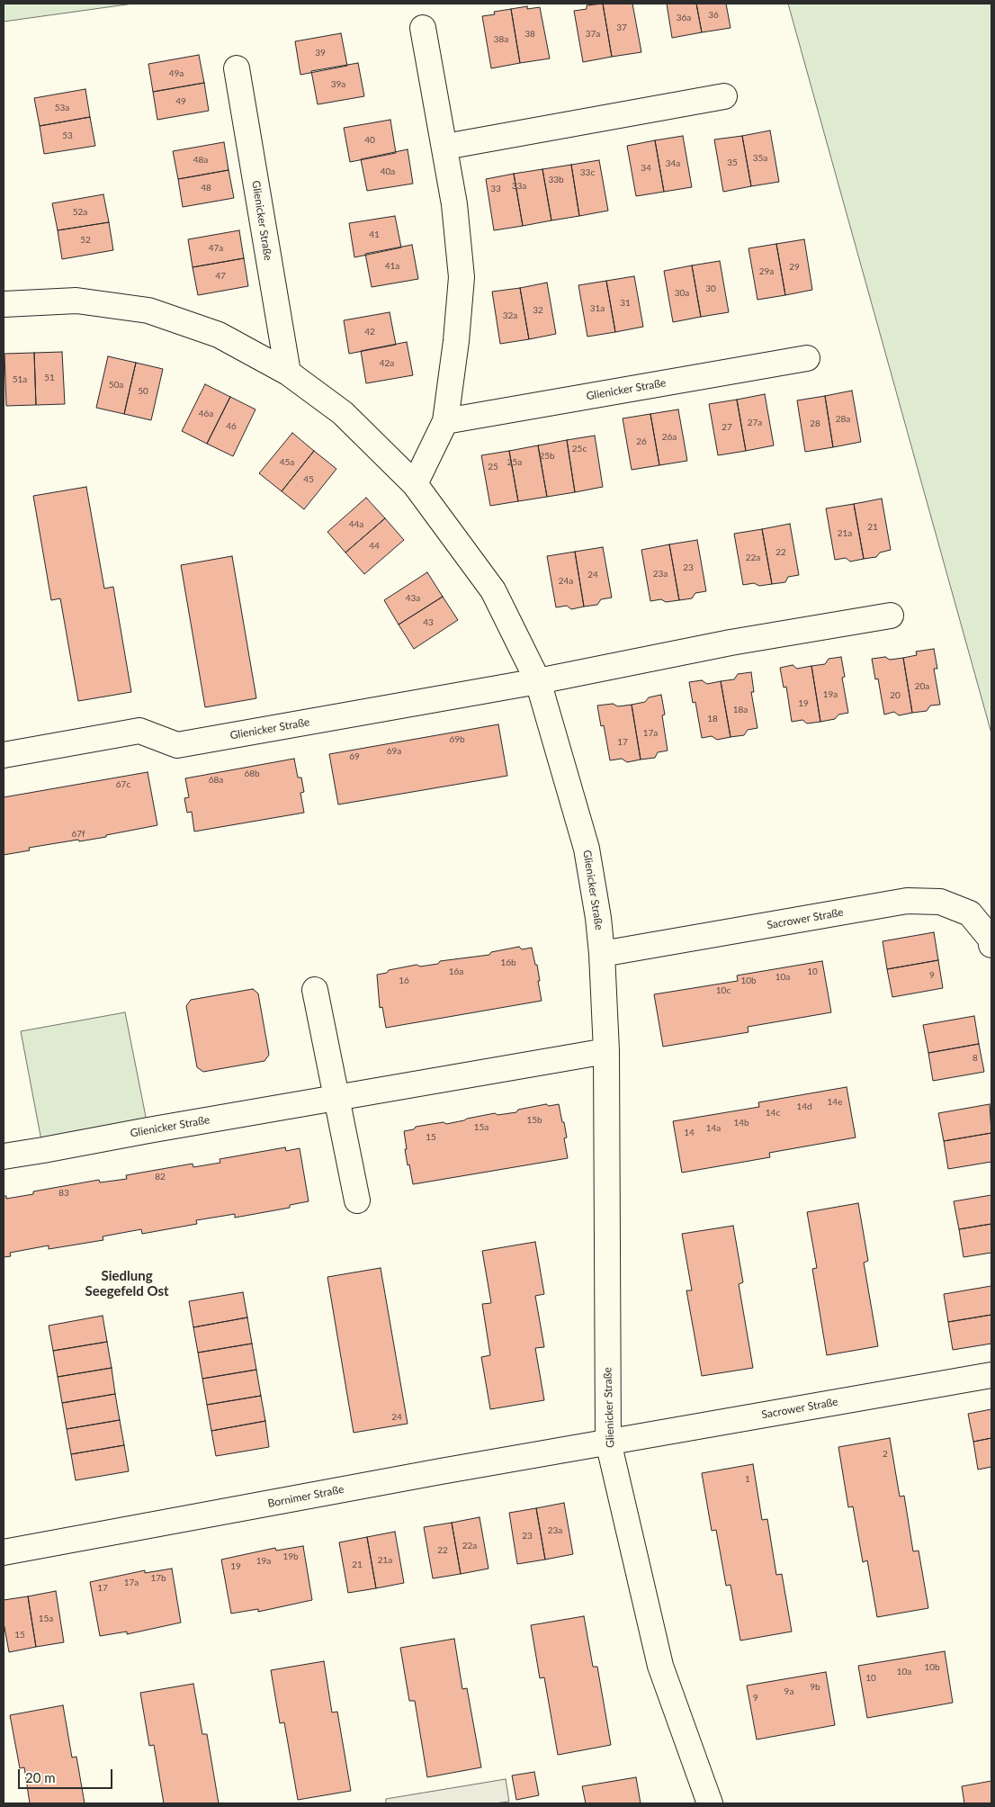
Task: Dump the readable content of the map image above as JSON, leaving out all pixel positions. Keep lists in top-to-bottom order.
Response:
{
  "streets": {
    "street": ["Glienicker Straße", "Sacrower Straße", "Bornimer Straße"]
  },
  "crossings": [
    ["Glienicker Straße", "Sacrower Straße"],
    ["Glienicker Straße", "Bornimer Straße"],
    ["Sacrower Straße", "Bornimer Straße"]
  ],
  "districts": ["Siedlung Seegefeld Ost"],
  "house_numbers": [
    "36",
    "36a",
    "37",
    "38",
    "37a",
    "38a",
    "39",
    "49a",
    "39a",
    "49",
    "53a",
    "53",
    "40",
    "35a",
    "48a",
    "35",
    "34a",
    "34",
    "40a",
    "33c",
    "33b",
    "33a",
    "48",
    "33",
    "52a",
    "41",
    "52",
    "47a",
    "41a",
    "29",
    "29a",
    "47",
    "30",
    "30a",
    "31",
    "31a",
    "32",
    "32a",
    "42",
    "42a",
    "51",
    "51a",
    "50a",
    "50",
    "46a",
    "28a",
    "27a",
    "28",
    "46",
    "27",
    "26a",
    "26",
    "25c",
    "25b",
    "45a",
    "25a",
    "25",
    "45",
    "44a",
    "21",
    "21a",
    "44",
    "22",
    "22a",
    "23",
    "23a",
    "24",
    "24a",
    "43a",
    "43",
    "20a",
    "19a",
    "20",
    "19",
    "18a",
    "18",
    "17a",
    "69b",
    "17",
    "69a",
    "69",
    "68b",
    "68a",
    "67c",
    "67f",
    "16b",
    "16a",
    "10",
    "9",
    "10a",
    "16",
    "10b",
    "10c",
    "8",
    "14e",
    "14d",
    "14c",
    "15b",
    "14b",
    "15a",
    "14a",
    "14",
    "15",
    "82",
    "83",
    "24",
    "2",
    "1",
    "23a",
    "23",
    "22a",
    "22",
    "19b",
    "21a",
    "19a",
    "21",
    "19",
    "17b",
    "17a",
    "17",
    "15a",
    "15",
    "10b",
    "10a",
    "10",
    "9b",
    "9a",
    "9"
  ],
  "scale_bar": "20 m"
}
